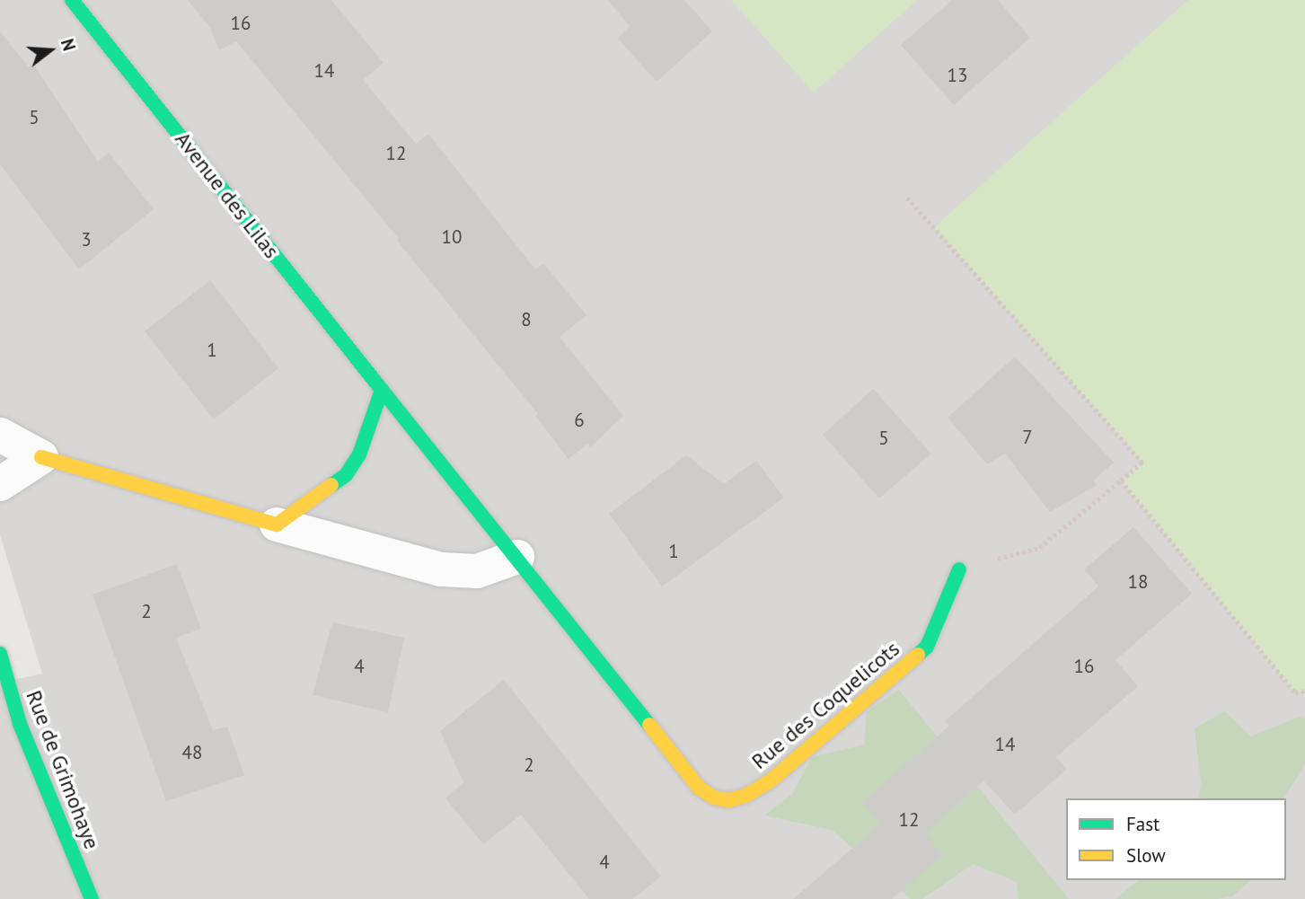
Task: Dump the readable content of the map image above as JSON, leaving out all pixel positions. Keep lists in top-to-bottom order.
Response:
{
  "streets": {
    "street": ["Avenue des Lilas", "Rue des Coquelicots", "Rue de Grimohaye"]
  },
  "crossings": [
    ["Avenue des Lilas", "Rue des Coquelicots"]
  ],
  "house_numbers": [
    "16",
    "14",
    "13",
    "5",
    "12",
    "10",
    "3",
    "8",
    "1",
    "6",
    "7",
    "5",
    "1",
    "18",
    "2",
    "4",
    "16",
    "14",
    "48",
    "2",
    "12",
    "4"
  ],
  "legend": ["Fast", "Slow"],
  "north": "right"
}
